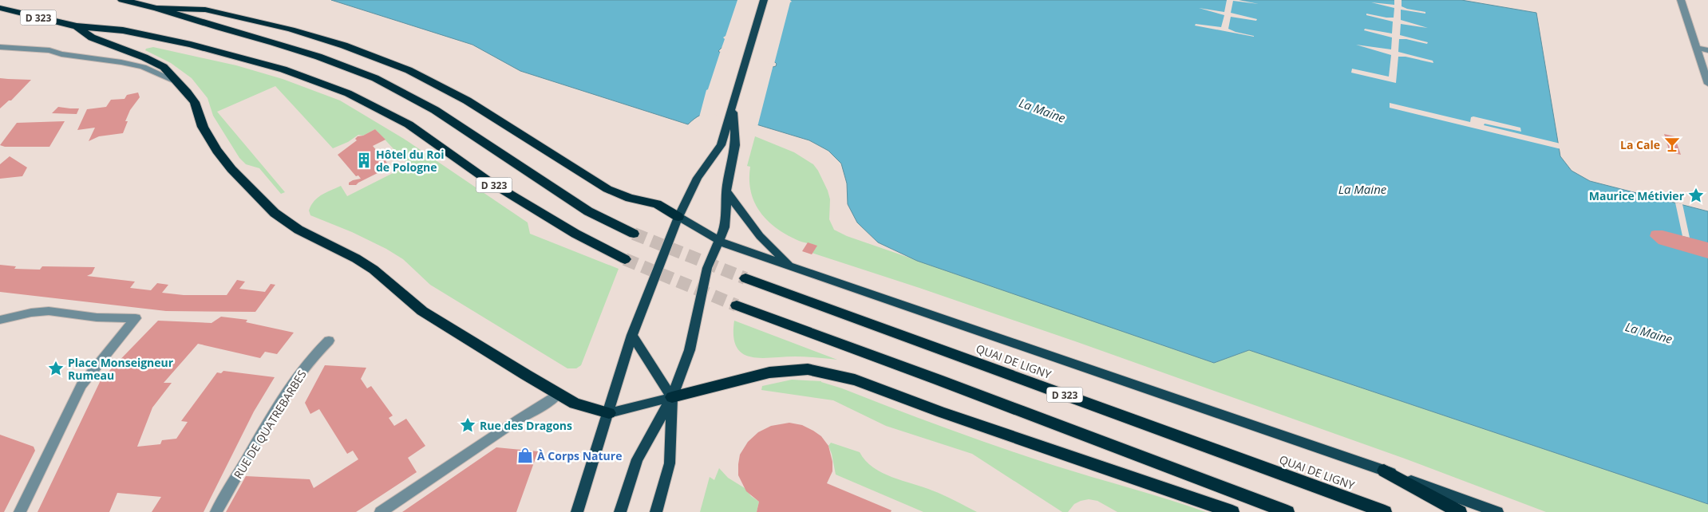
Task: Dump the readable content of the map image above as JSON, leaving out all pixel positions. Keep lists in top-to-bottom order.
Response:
{
  "streets": {
    "highway": ["D 323", "QUAI DE LIGNY"],
    "street": ["RUE DE QUATREBARBES"]
  },
  "water": ["La Maine"],
  "places": {
    "bar": ["La Cale"],
    "building": ["Hôtel du Roi de Pologne"],
    "place": ["Maurice Métivier", "Place Monseigneur Rumeau", "Rue des Dragons"],
    "shop": ["À Corps Nature"]
  }
}
